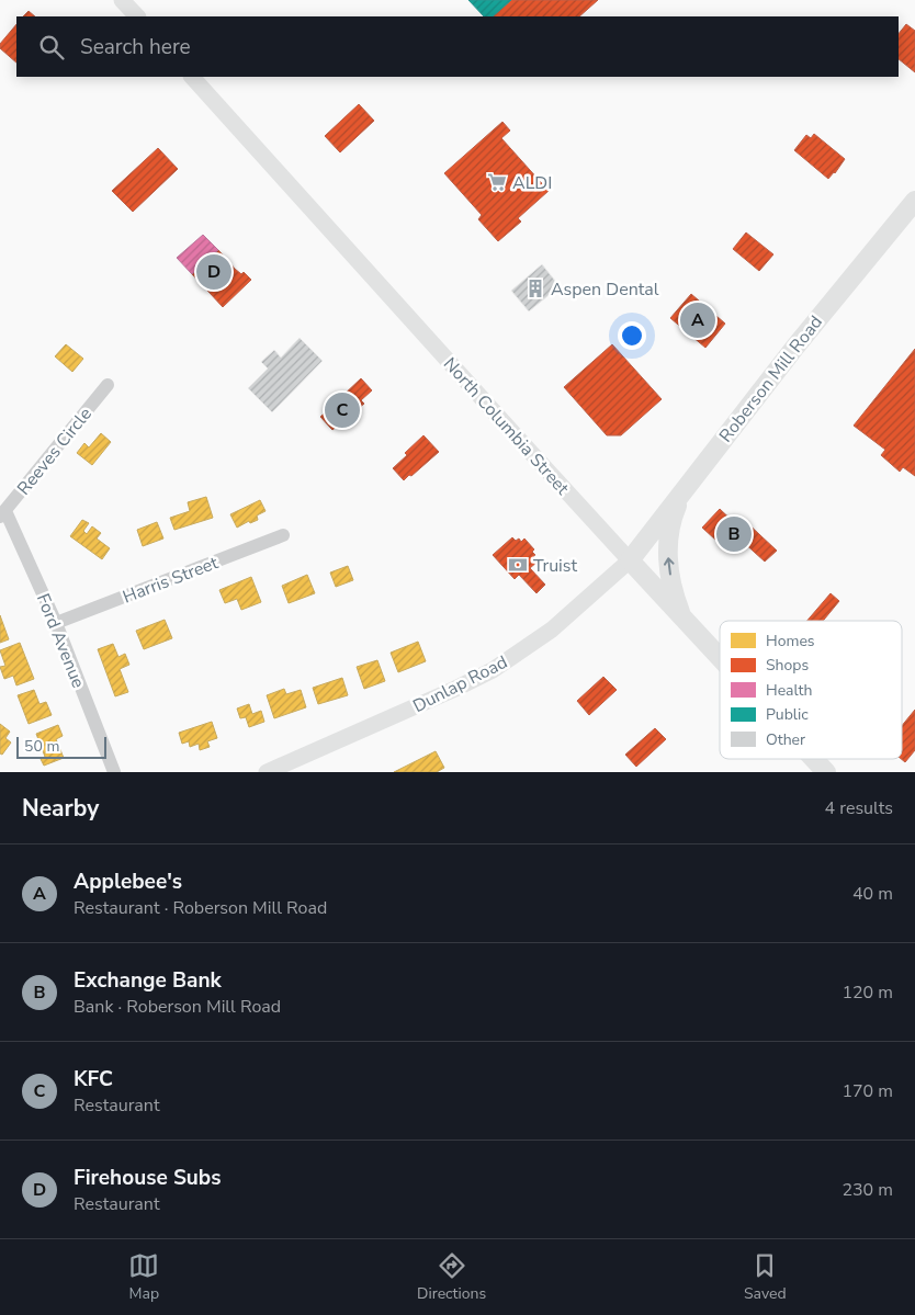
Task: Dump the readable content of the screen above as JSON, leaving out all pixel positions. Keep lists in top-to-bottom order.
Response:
{
  "streets": {
    "highway": ["Roberson Mill Road", "North Columbia Street"],
    "main road": ["Dunlap Road"],
    "street": ["Reeves Circle", "Harris Street", "Ford Avenue"]
  },
  "crossings": [
    ["Roberson Mill Road", "North Columbia Street"],
    ["Roberson Mill Road", "Dunlap Road"],
    ["North Columbia Street", "Dunlap Road"],
    ["Reeves Circle", "Ford Avenue"],
    ["Harris Street", "Ford Avenue"]
  ],
  "places": {
    "supermarket": ["ALDI"],
    "building": ["Aspen Dental"],
    "bank": ["Truist"]
  },
  "legend": [
    "Homes",
    "Shops",
    "Health",
    "Public",
    "Other"
  ],
  "scale_bar": "50 m",
  "page": {
    "search": "Search here",
    "pins": [
      "D",
      "A",
      "C",
      "B"
    ],
    "scale": "50 m",
    "heading": ["Nearby", "4 results"],
    "list": [
      {
        "mark": "A",
        "name": "Applebee's",
        "note": "Restaurant · Roberson Mill Road",
        "value": "40 m"
      },
      {
        "mark": "B",
        "name": "Exchange Bank",
        "note": "Bank · Roberson Mill Road",
        "value": "120 m"
      },
      {
        "mark": "C",
        "name": "KFC",
        "note": "Restaurant",
        "value": "170 m"
      },
      {
        "mark": "D",
        "name": "Firehouse Subs",
        "note": "Restaurant",
        "value": "230 m"
      }
    ],
    "nav": ["Map", "Directions", "Saved"]
  }
}
